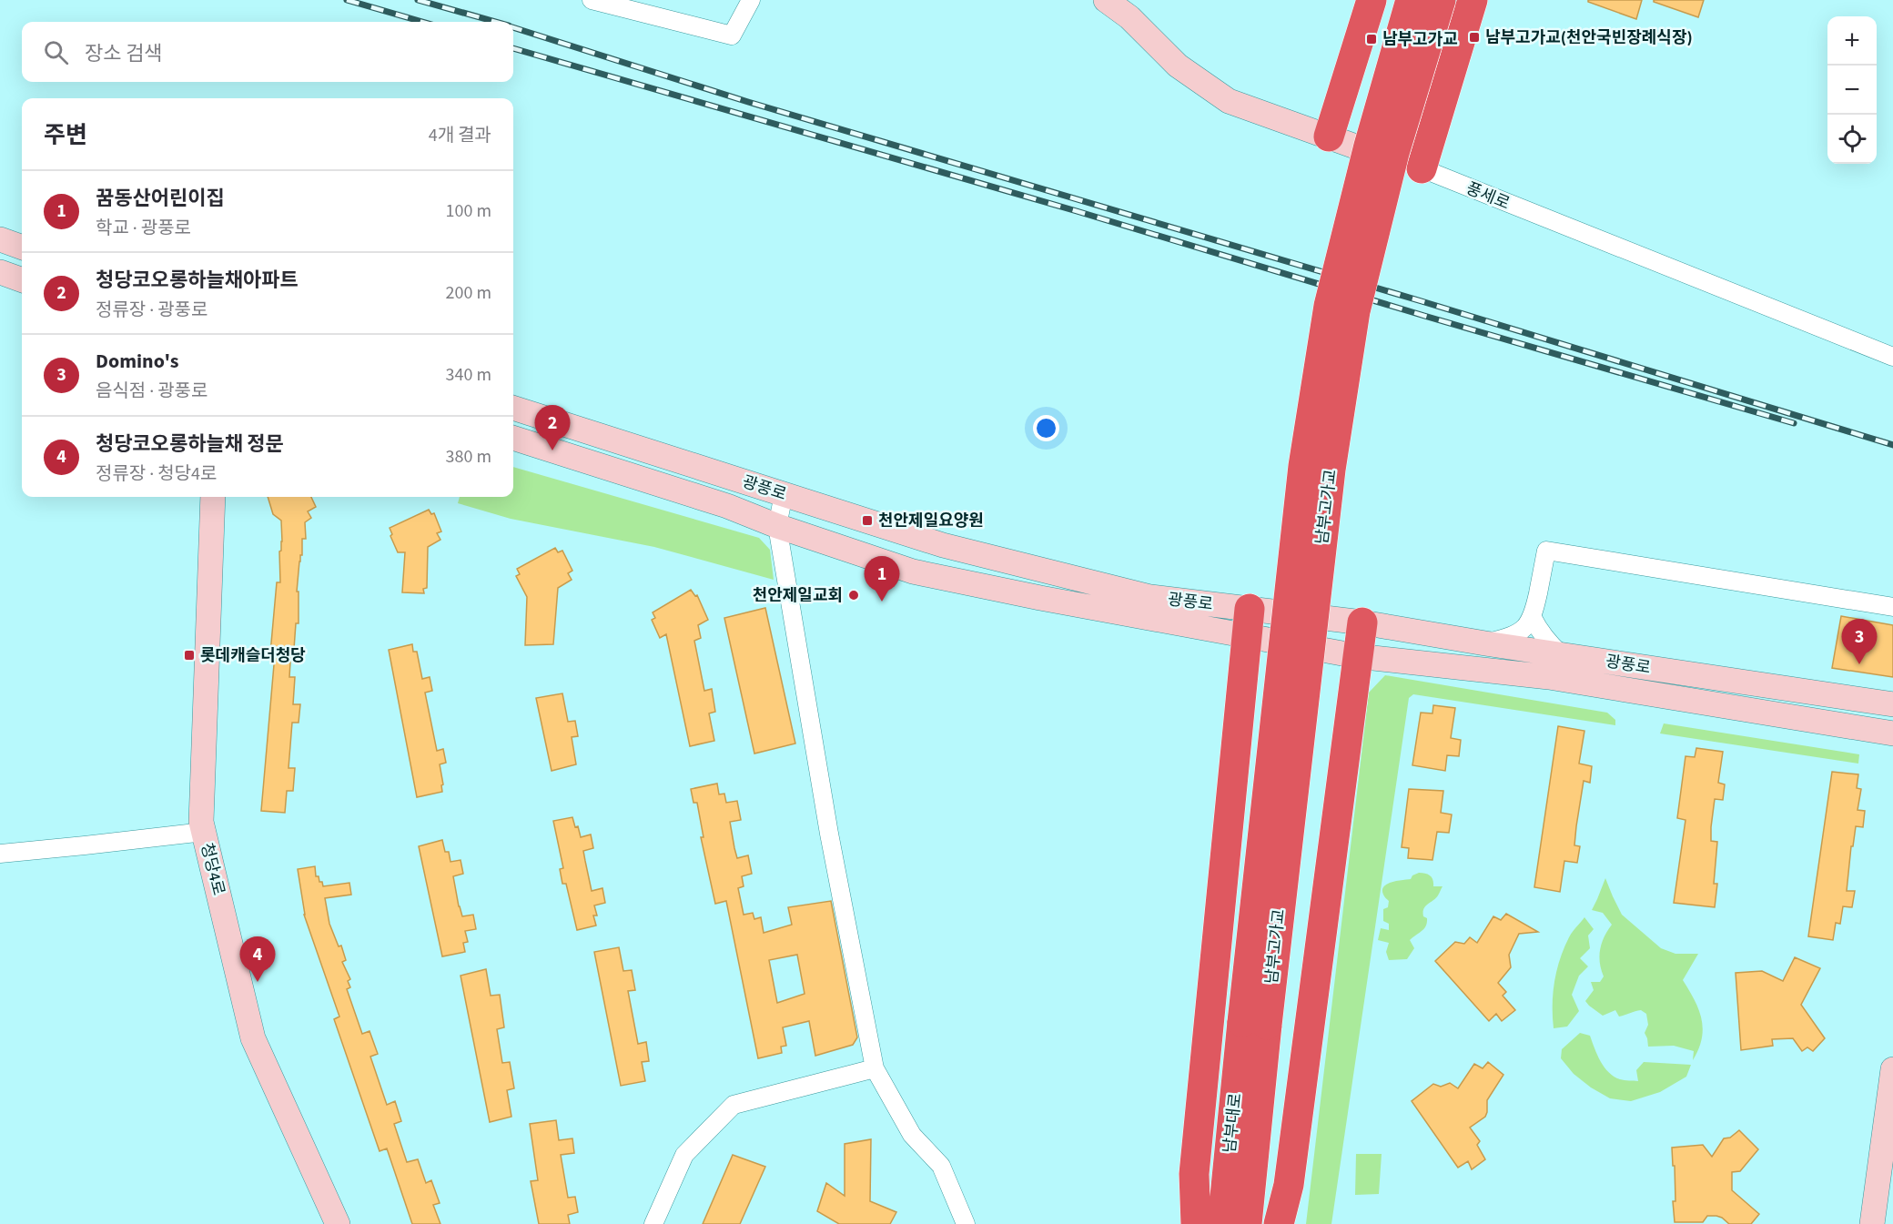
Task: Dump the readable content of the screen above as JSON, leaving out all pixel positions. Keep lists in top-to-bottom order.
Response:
{
  "streets": {
    "highway": ["남부고가교", "남부대로"],
    "street": ["풍세로", "광풍로", "청당4로"]
  },
  "crossings": [
    ["남부고가교", "남부대로"]
  ],
  "places": {
    "transit": [
      "남부고가교(천안국빈장례식장)",
      "남부고가교",
      "천안제일요양원",
      "롯데캐슬더청당"
    ],
    "other": ["천안제일교회"]
  },
  "page": {
    "map_buttons": ["+", "−"],
    "search": "장소 검색",
    "heading": ["주변", "4개 결과"],
    "list": [
      {
        "mark": "1",
        "name": "꿈동산어린이집",
        "note": "학교 · 광풍로",
        "value": "100 m"
      },
      {
        "mark": "2",
        "name": "청당코오롱하늘채아파트",
        "note": "정류장 · 광풍로",
        "value": "200 m"
      },
      {
        "mark": "3",
        "name": "Domino's",
        "note": "음식점 · 광풍로",
        "value": "340 m"
      },
      {
        "mark": "4",
        "name": "청당코오롱하늘채 정문",
        "note": "정류장 · 청당4로",
        "value": "380 m"
      }
    ],
    "pins": [
      "2",
      "1",
      "3",
      "4"
    ]
  }
}
